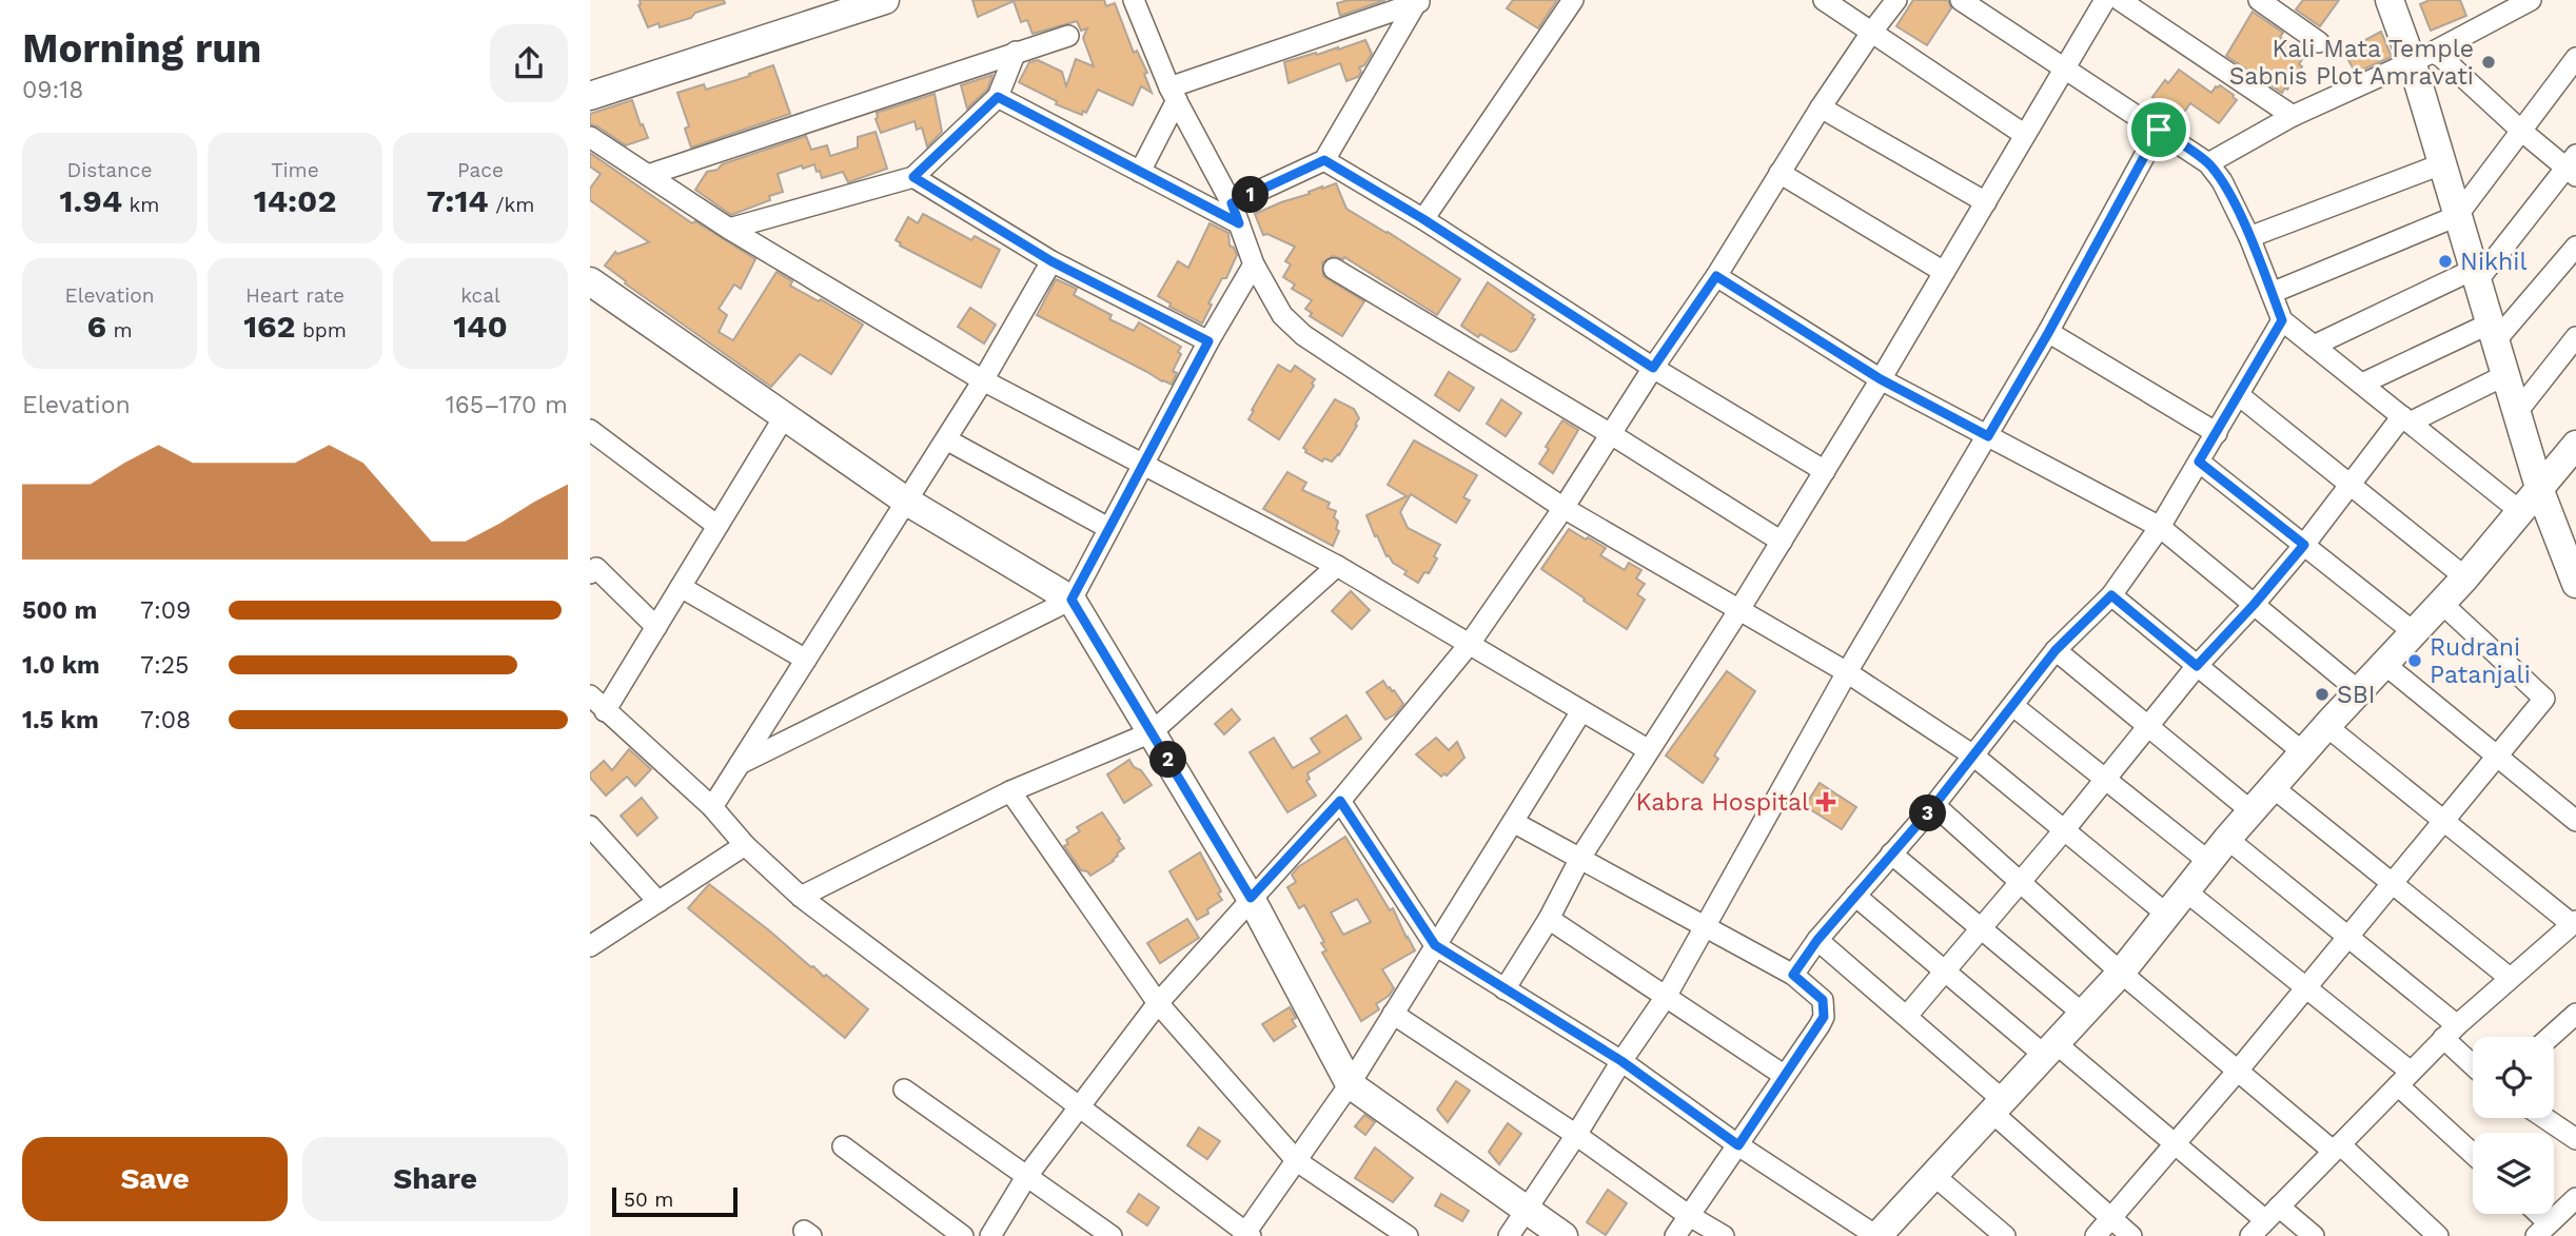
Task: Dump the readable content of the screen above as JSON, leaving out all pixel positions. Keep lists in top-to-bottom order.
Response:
{
  "places": {
    "other": [
      "Kali Mata Temple Sabnis Plot Amravati",
      "Nikhil",
      "Rudrani Patanjali",
      "SBI"
    ],
    "health": ["Kabra Hospital"]
  },
  "scale_bar": "50 m",
  "page": {
    "heading": ["Morning run", "09:18"],
    "stats": [
      ["Distance", "1.94 km"],
      ["Time", "14:02"],
      ["Pace", "7:14 /km"],
      ["Elevation", "6 m"],
      ["Heart rate", "162 bpm"],
      ["kcal", "140"]
    ],
    "pins": ["1", "2", "3"],
    "chart": ["Elevation", "165–170 m"],
    "list": [
      {
        "name": "500 m",
        "note": "7:09"
      },
      {
        "name": "1.0 km",
        "note": "7:25"
      },
      {
        "name": "1.5 km",
        "note": "7:08"
      }
    ],
    "buttons": ["Save", "Share"],
    "scale": "50 m"
  }
}
